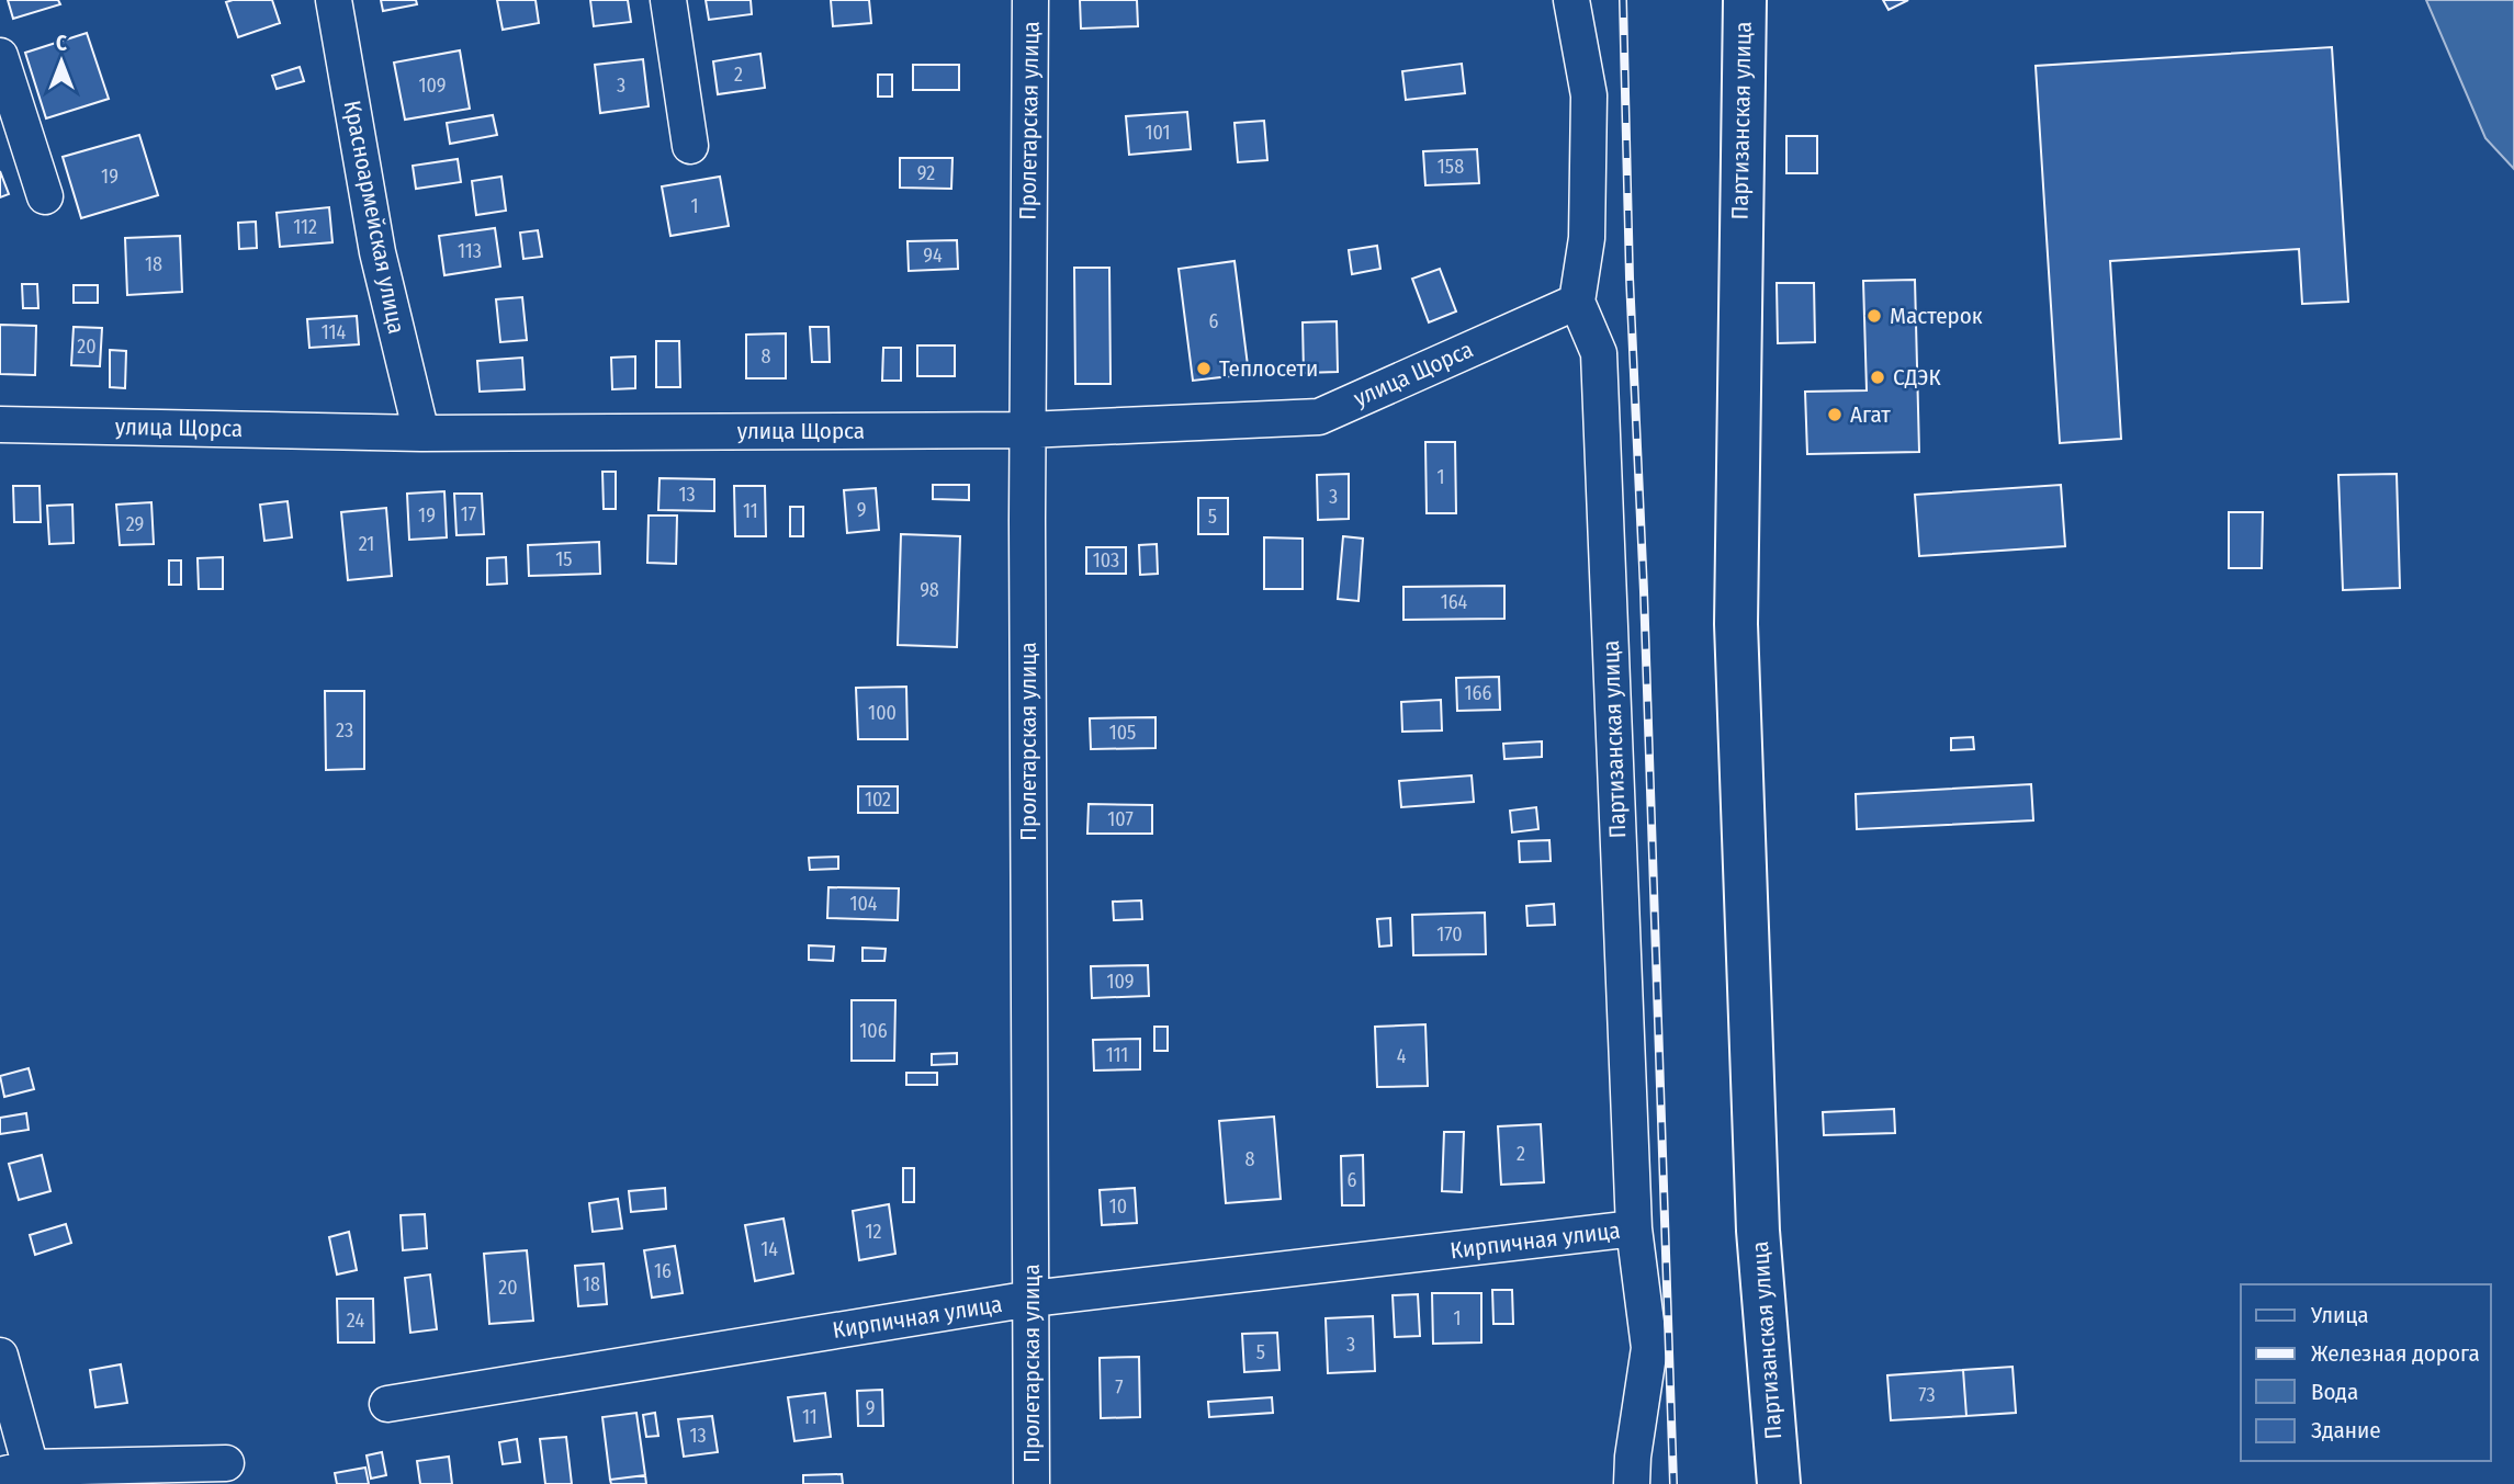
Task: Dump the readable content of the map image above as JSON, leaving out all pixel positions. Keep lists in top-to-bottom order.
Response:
{
  "streets": {
    "main road": ["Партизанская улица"],
    "street": [
      "Пролетарская улица",
      "Красноармейская улица",
      "улица Щорса",
      "Кирпичная улица"
    ]
  },
  "crossings": [
    ["Пролетарская улица", "улица Щорса"],
    ["Пролетарская улица", "Кирпичная улица"],
    ["Партизанская улица", "улица Щорса"],
    ["Партизанская улица", "Кирпичная улица"],
    ["Красноармейская улица", "улица Щорса"]
  ],
  "places": [
    "Мастерок",
    "Теплосети",
    "СДЭК",
    "Агат"
  ],
  "house_numbers": [
    "2",
    "109",
    "3",
    "101",
    "158",
    "92",
    "19",
    "1",
    "112",
    "113",
    "94",
    "18",
    "6",
    "114",
    "20",
    "8",
    "1",
    "13",
    "3",
    "9",
    "11",
    "17",
    "19",
    "5",
    "29",
    "21",
    "15",
    "103",
    "98",
    "164",
    "166",
    "100",
    "23",
    "105",
    "102",
    "107",
    "104",
    "170",
    "109",
    "106",
    "111",
    "4",
    "2",
    "8",
    "6",
    "10",
    "12",
    "14",
    "16",
    "18",
    "20",
    "1",
    "24",
    "3",
    "5",
    "7",
    "73",
    "9",
    "11",
    "13"
  ],
  "legend": [
    "Улица",
    "Железная дорога",
    "Вода",
    "Здание"
  ],
  "north": "top"
}
